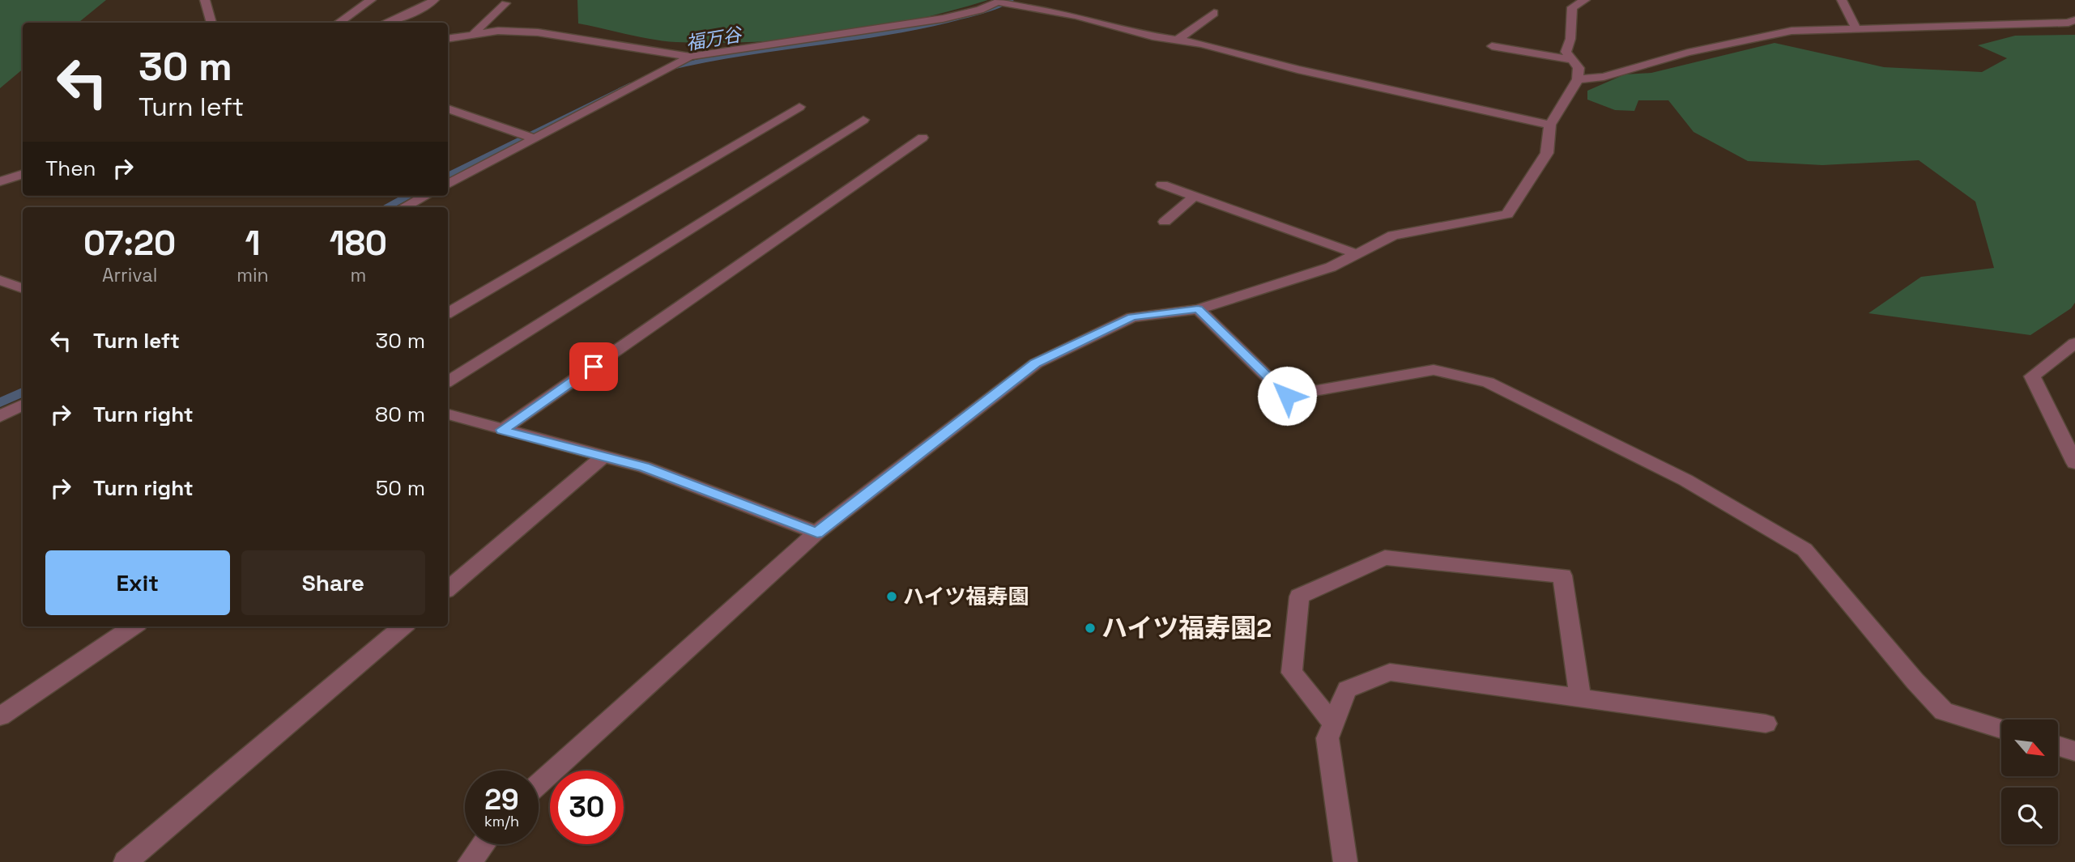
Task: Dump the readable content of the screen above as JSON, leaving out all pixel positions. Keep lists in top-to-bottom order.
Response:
{
  "water": ["福万谷"],
  "places": ["ハイツ福寿園", "ハイツ福寿園2"],
  "north": "bottom right",
  "page": {
    "turn": ["30 m", "Turn left"],
    "then": "Then",
    "eta": [
      "07:20",
      "Arrival",
      "1",
      "min",
      "180",
      "m"
    ],
    "list": [
      {
        "name": "Turn left",
        "value": "30 m"
      },
      {
        "name": "Turn right",
        "value": "80 m"
      },
      {
        "name": "Turn right",
        "value": "50 m"
      }
    ],
    "buttons": ["Exit", "Share"],
    "speed": "29 km/h",
    "limit": "30"
  }
}
